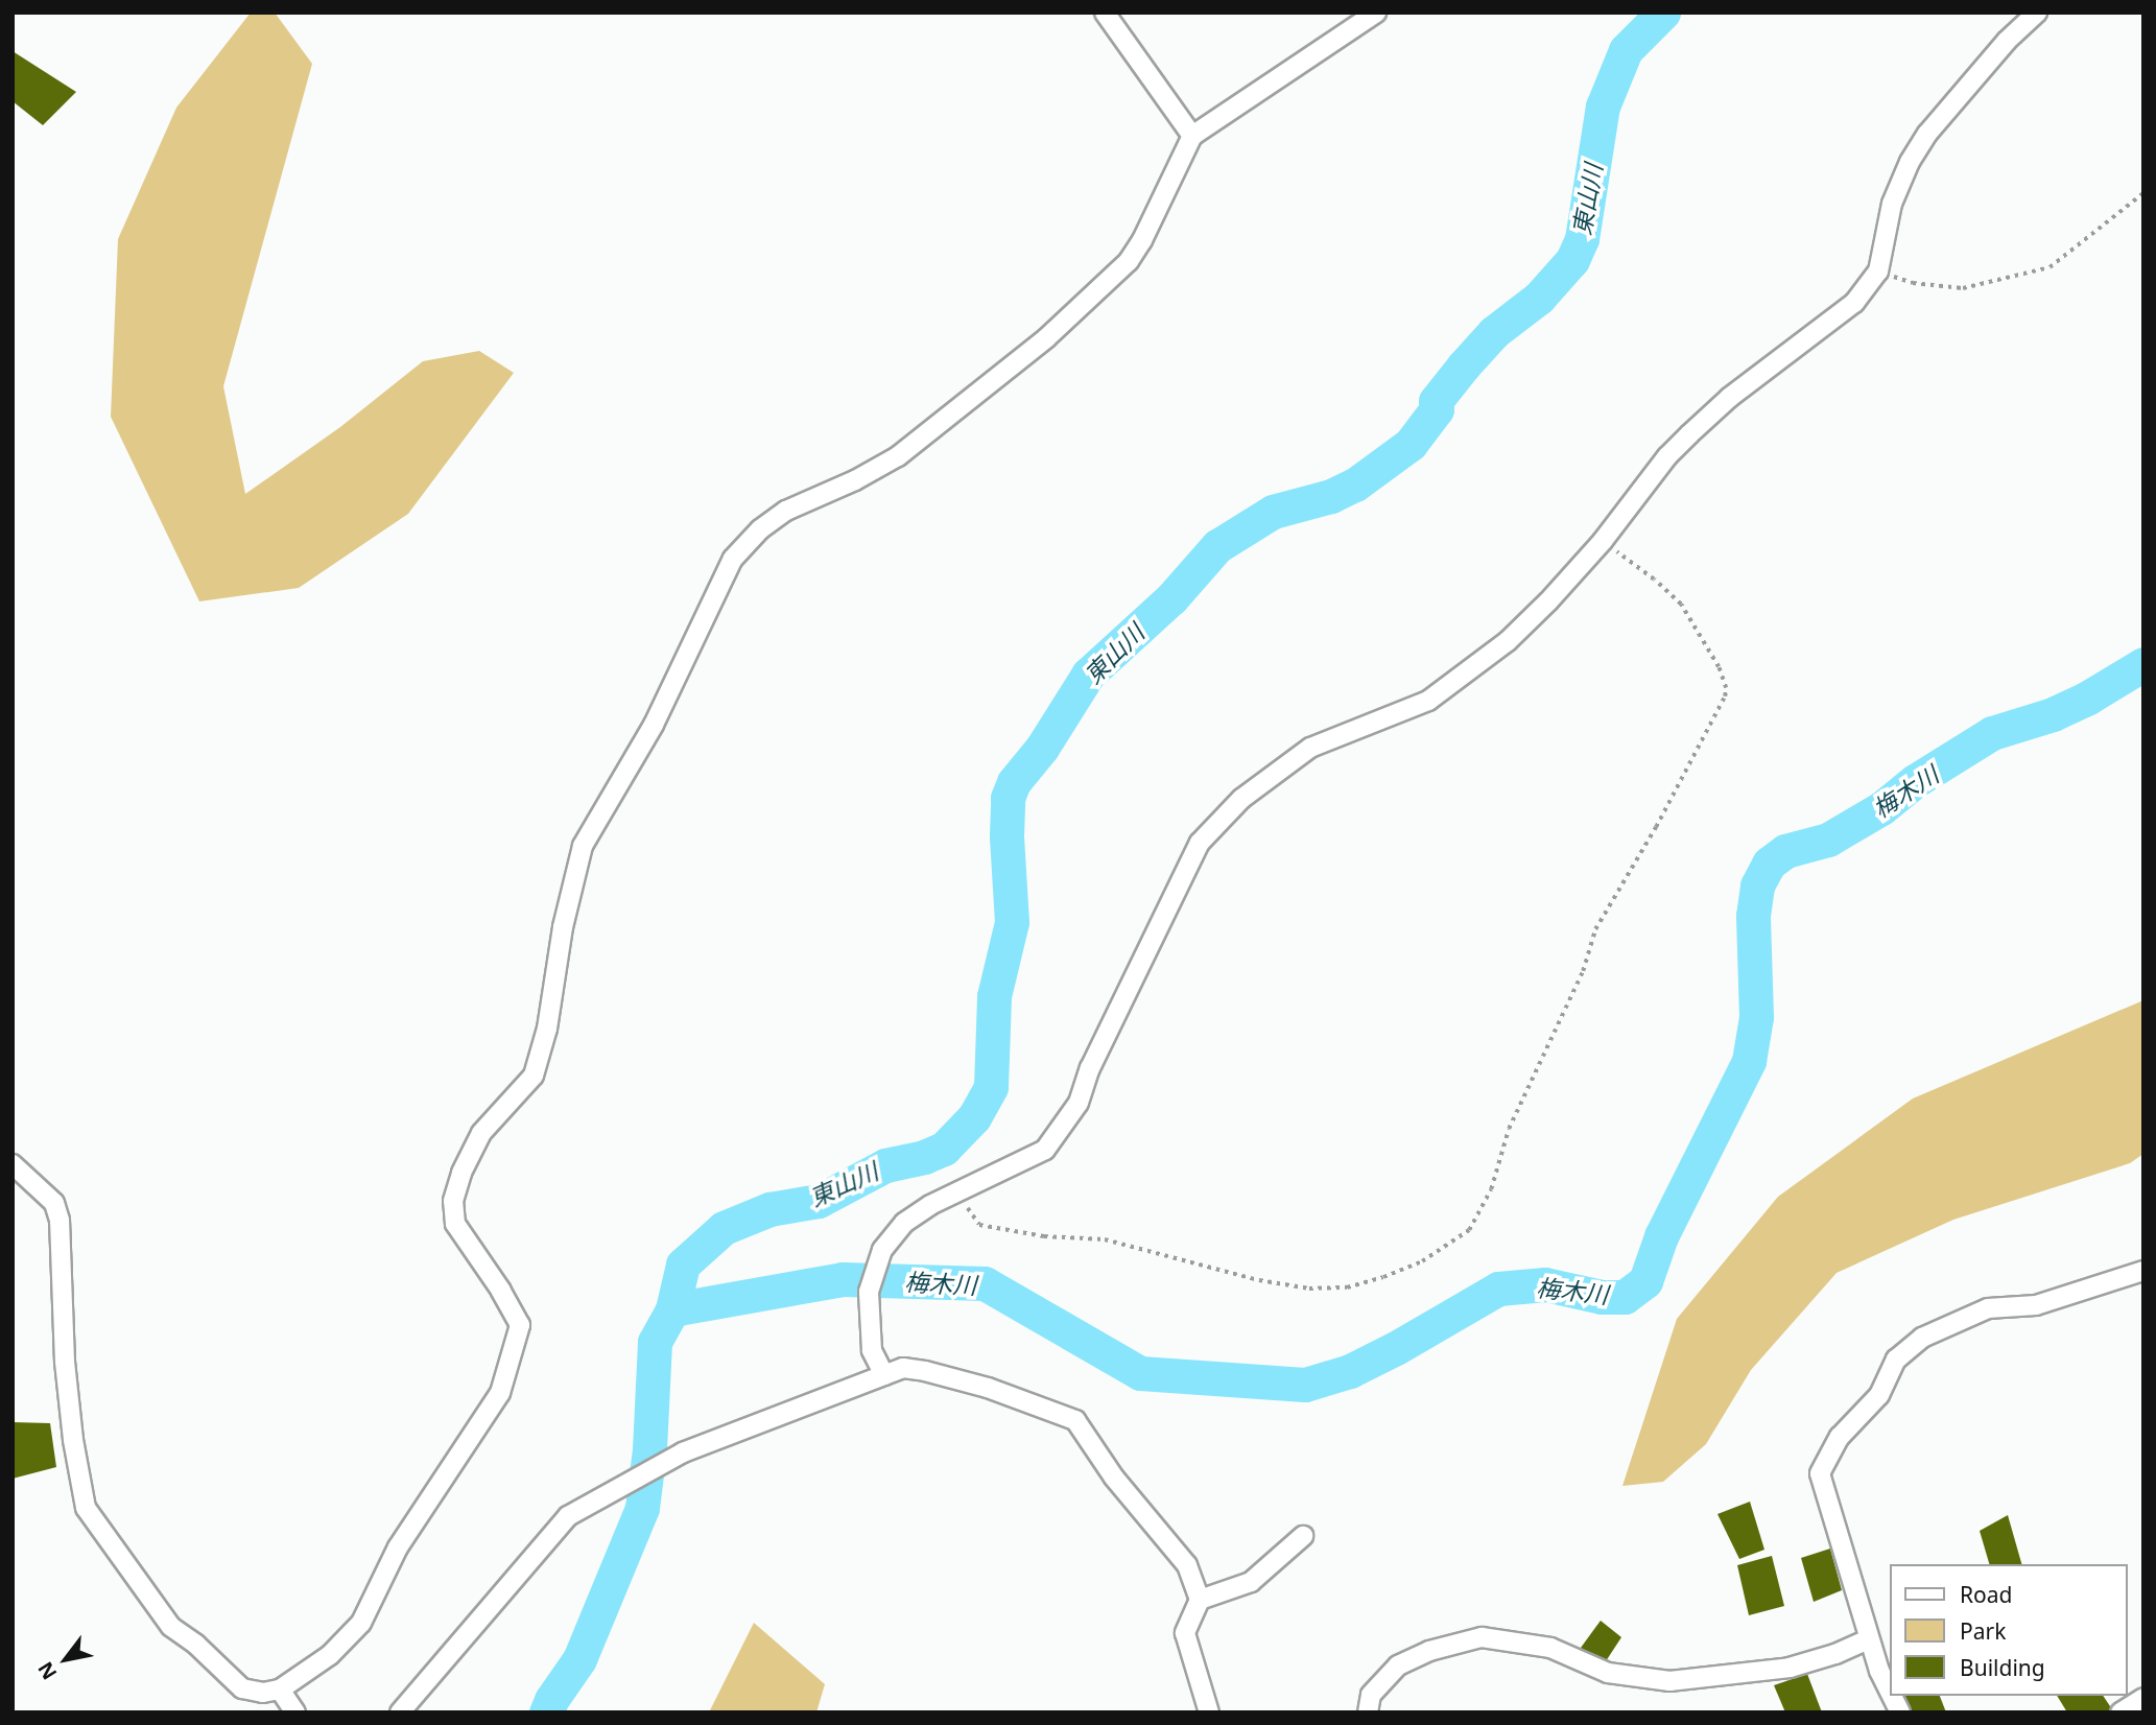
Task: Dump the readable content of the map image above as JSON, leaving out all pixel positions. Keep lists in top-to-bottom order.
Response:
{
  "water": ["東山川", "梅木川"],
  "legend": ["Road", "Park", "Building"],
  "north": "bottom left"
}
